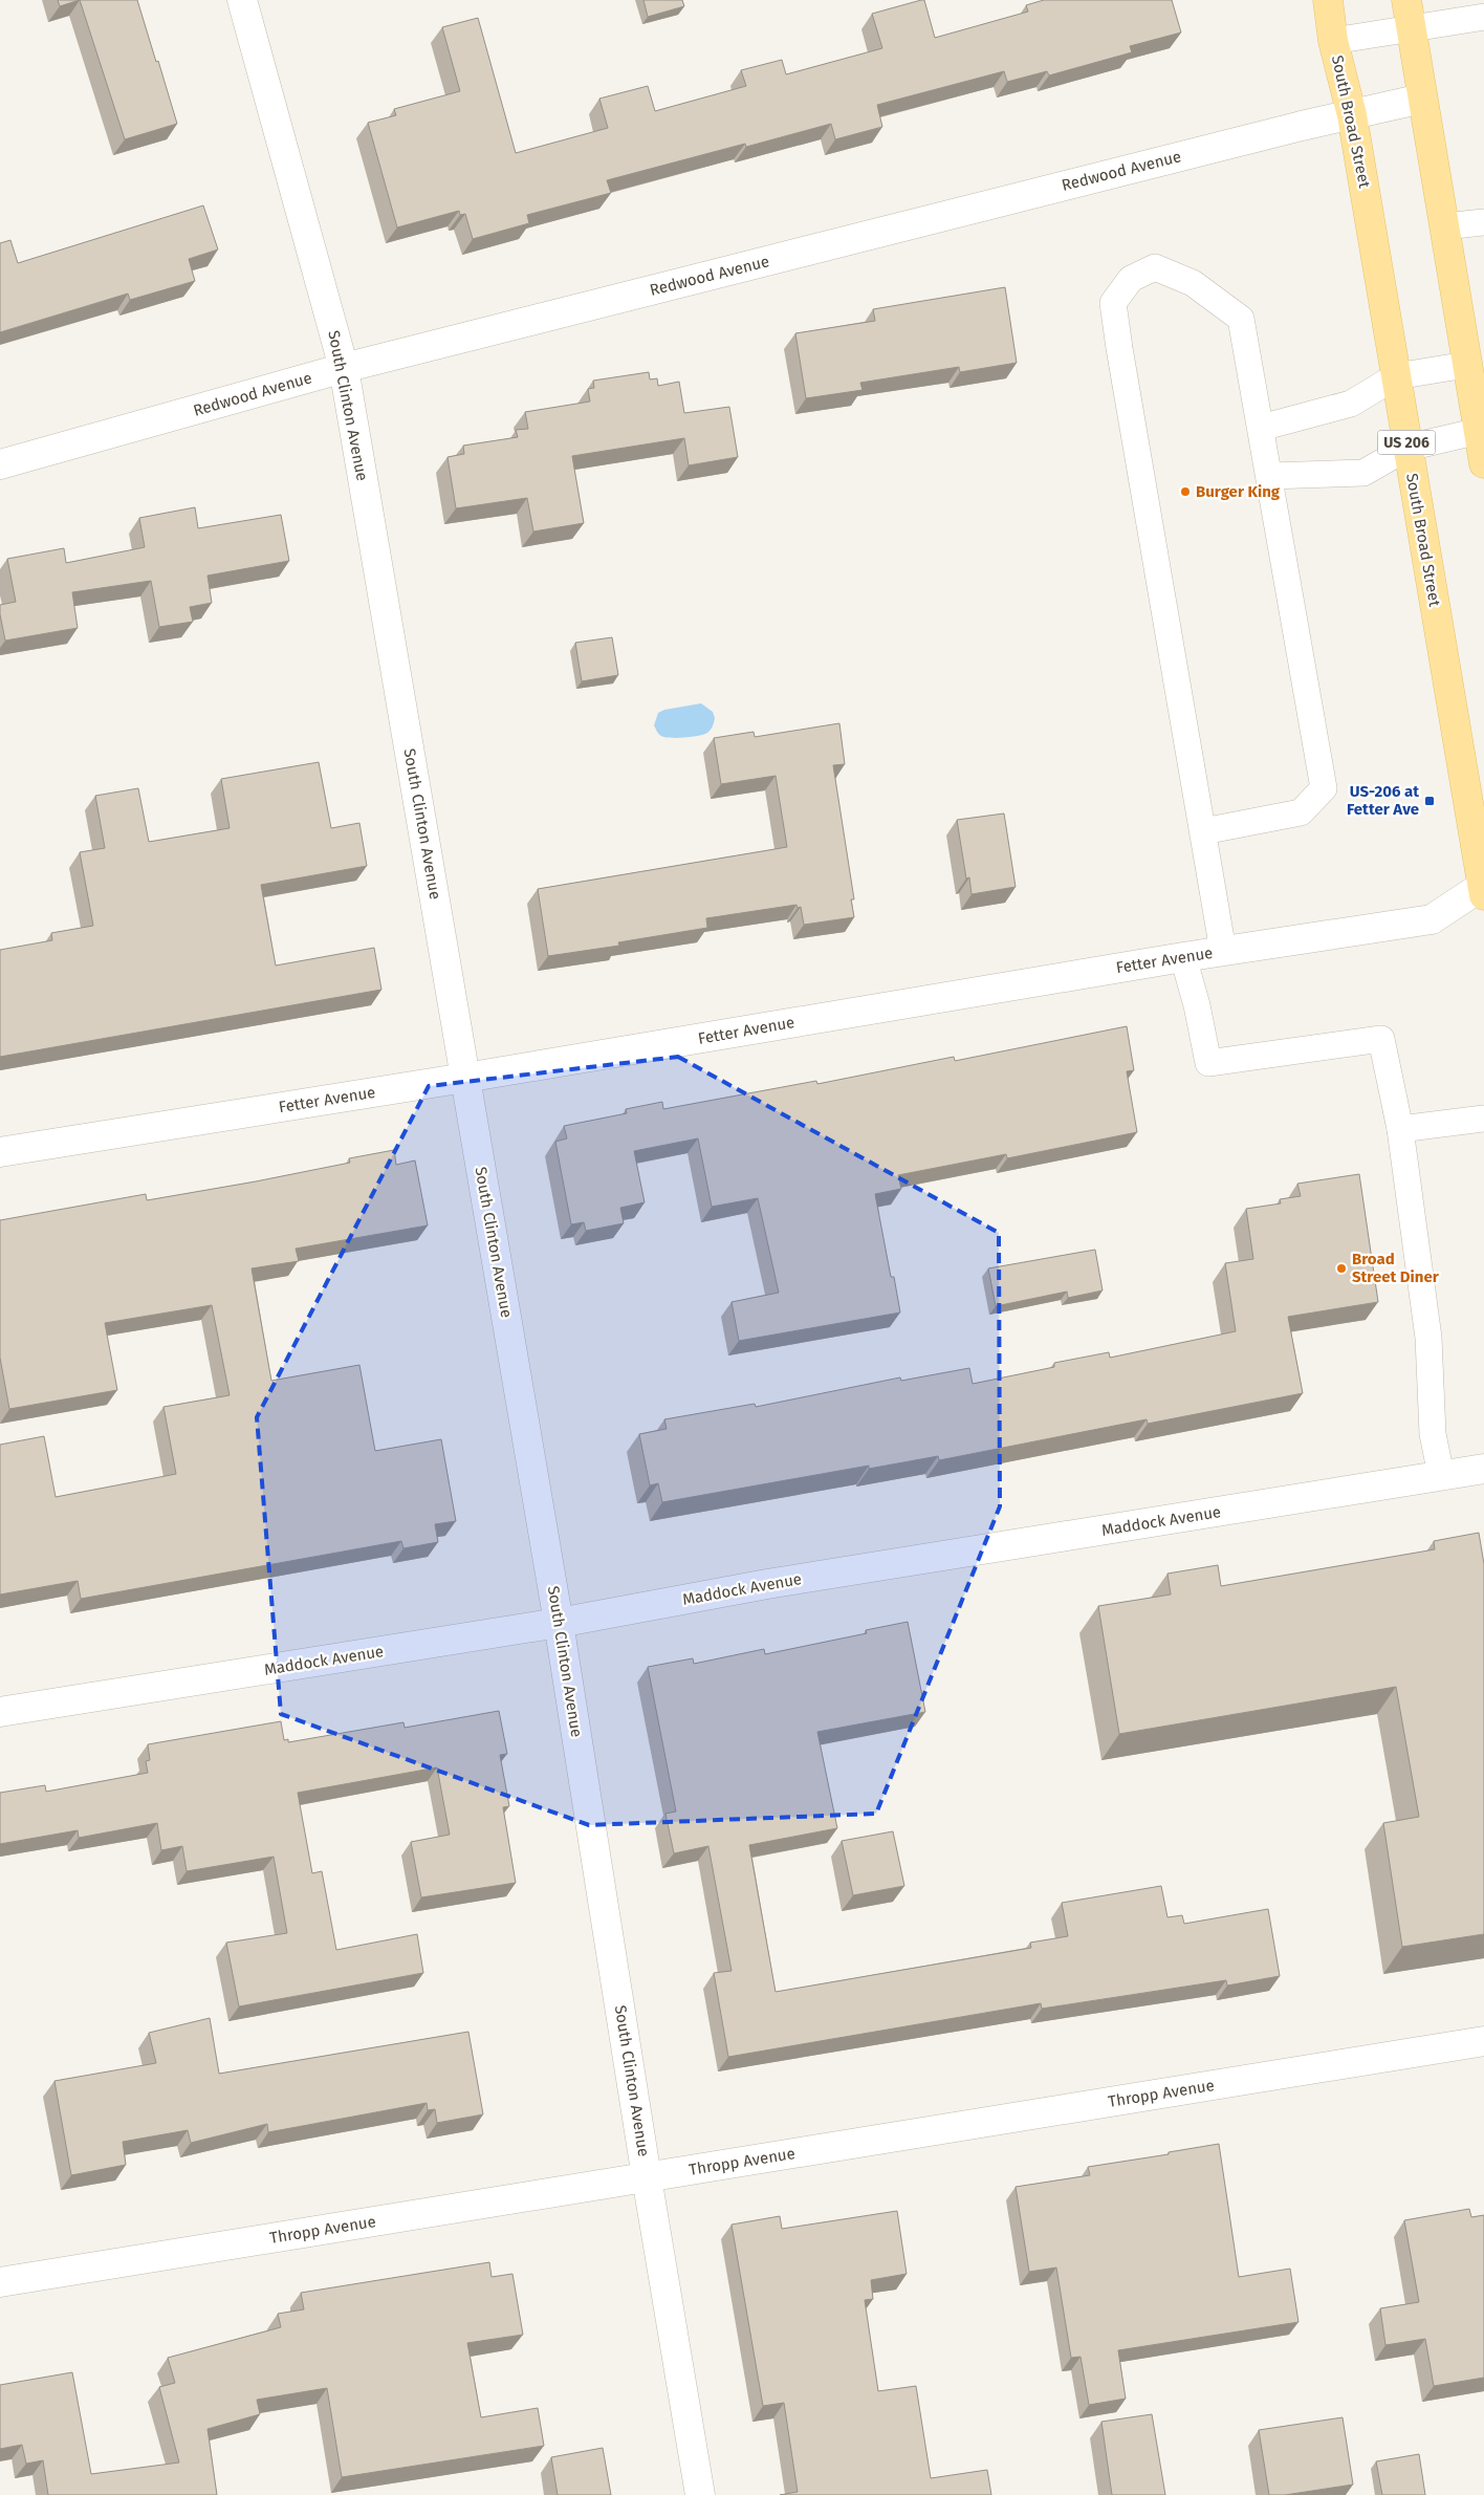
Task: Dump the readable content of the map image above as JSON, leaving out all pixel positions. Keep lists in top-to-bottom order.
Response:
{
  "streets": {
    "main road": ["South Broad Street", "US 206"],
    "street": [
      "Redwood Avenue",
      "South Clinton Avenue",
      "Fetter Avenue",
      "Maddock Avenue",
      "Thropp Avenue"
    ]
  },
  "crossings": [
    ["South Broad Street", "Redwood Avenue"],
    ["South Broad Street", "Fetter Avenue"],
    ["Redwood Avenue", "South Clinton Avenue"],
    ["South Clinton Avenue", "Fetter Avenue"],
    ["South Clinton Avenue", "Maddock Avenue"],
    ["South Clinton Avenue", "Thropp Avenue"]
  ],
  "places": {
    "other": ["Burger King", "Broad Street Diner"],
    "transit": ["US-206 at Fetter Ave"]
  }
}
